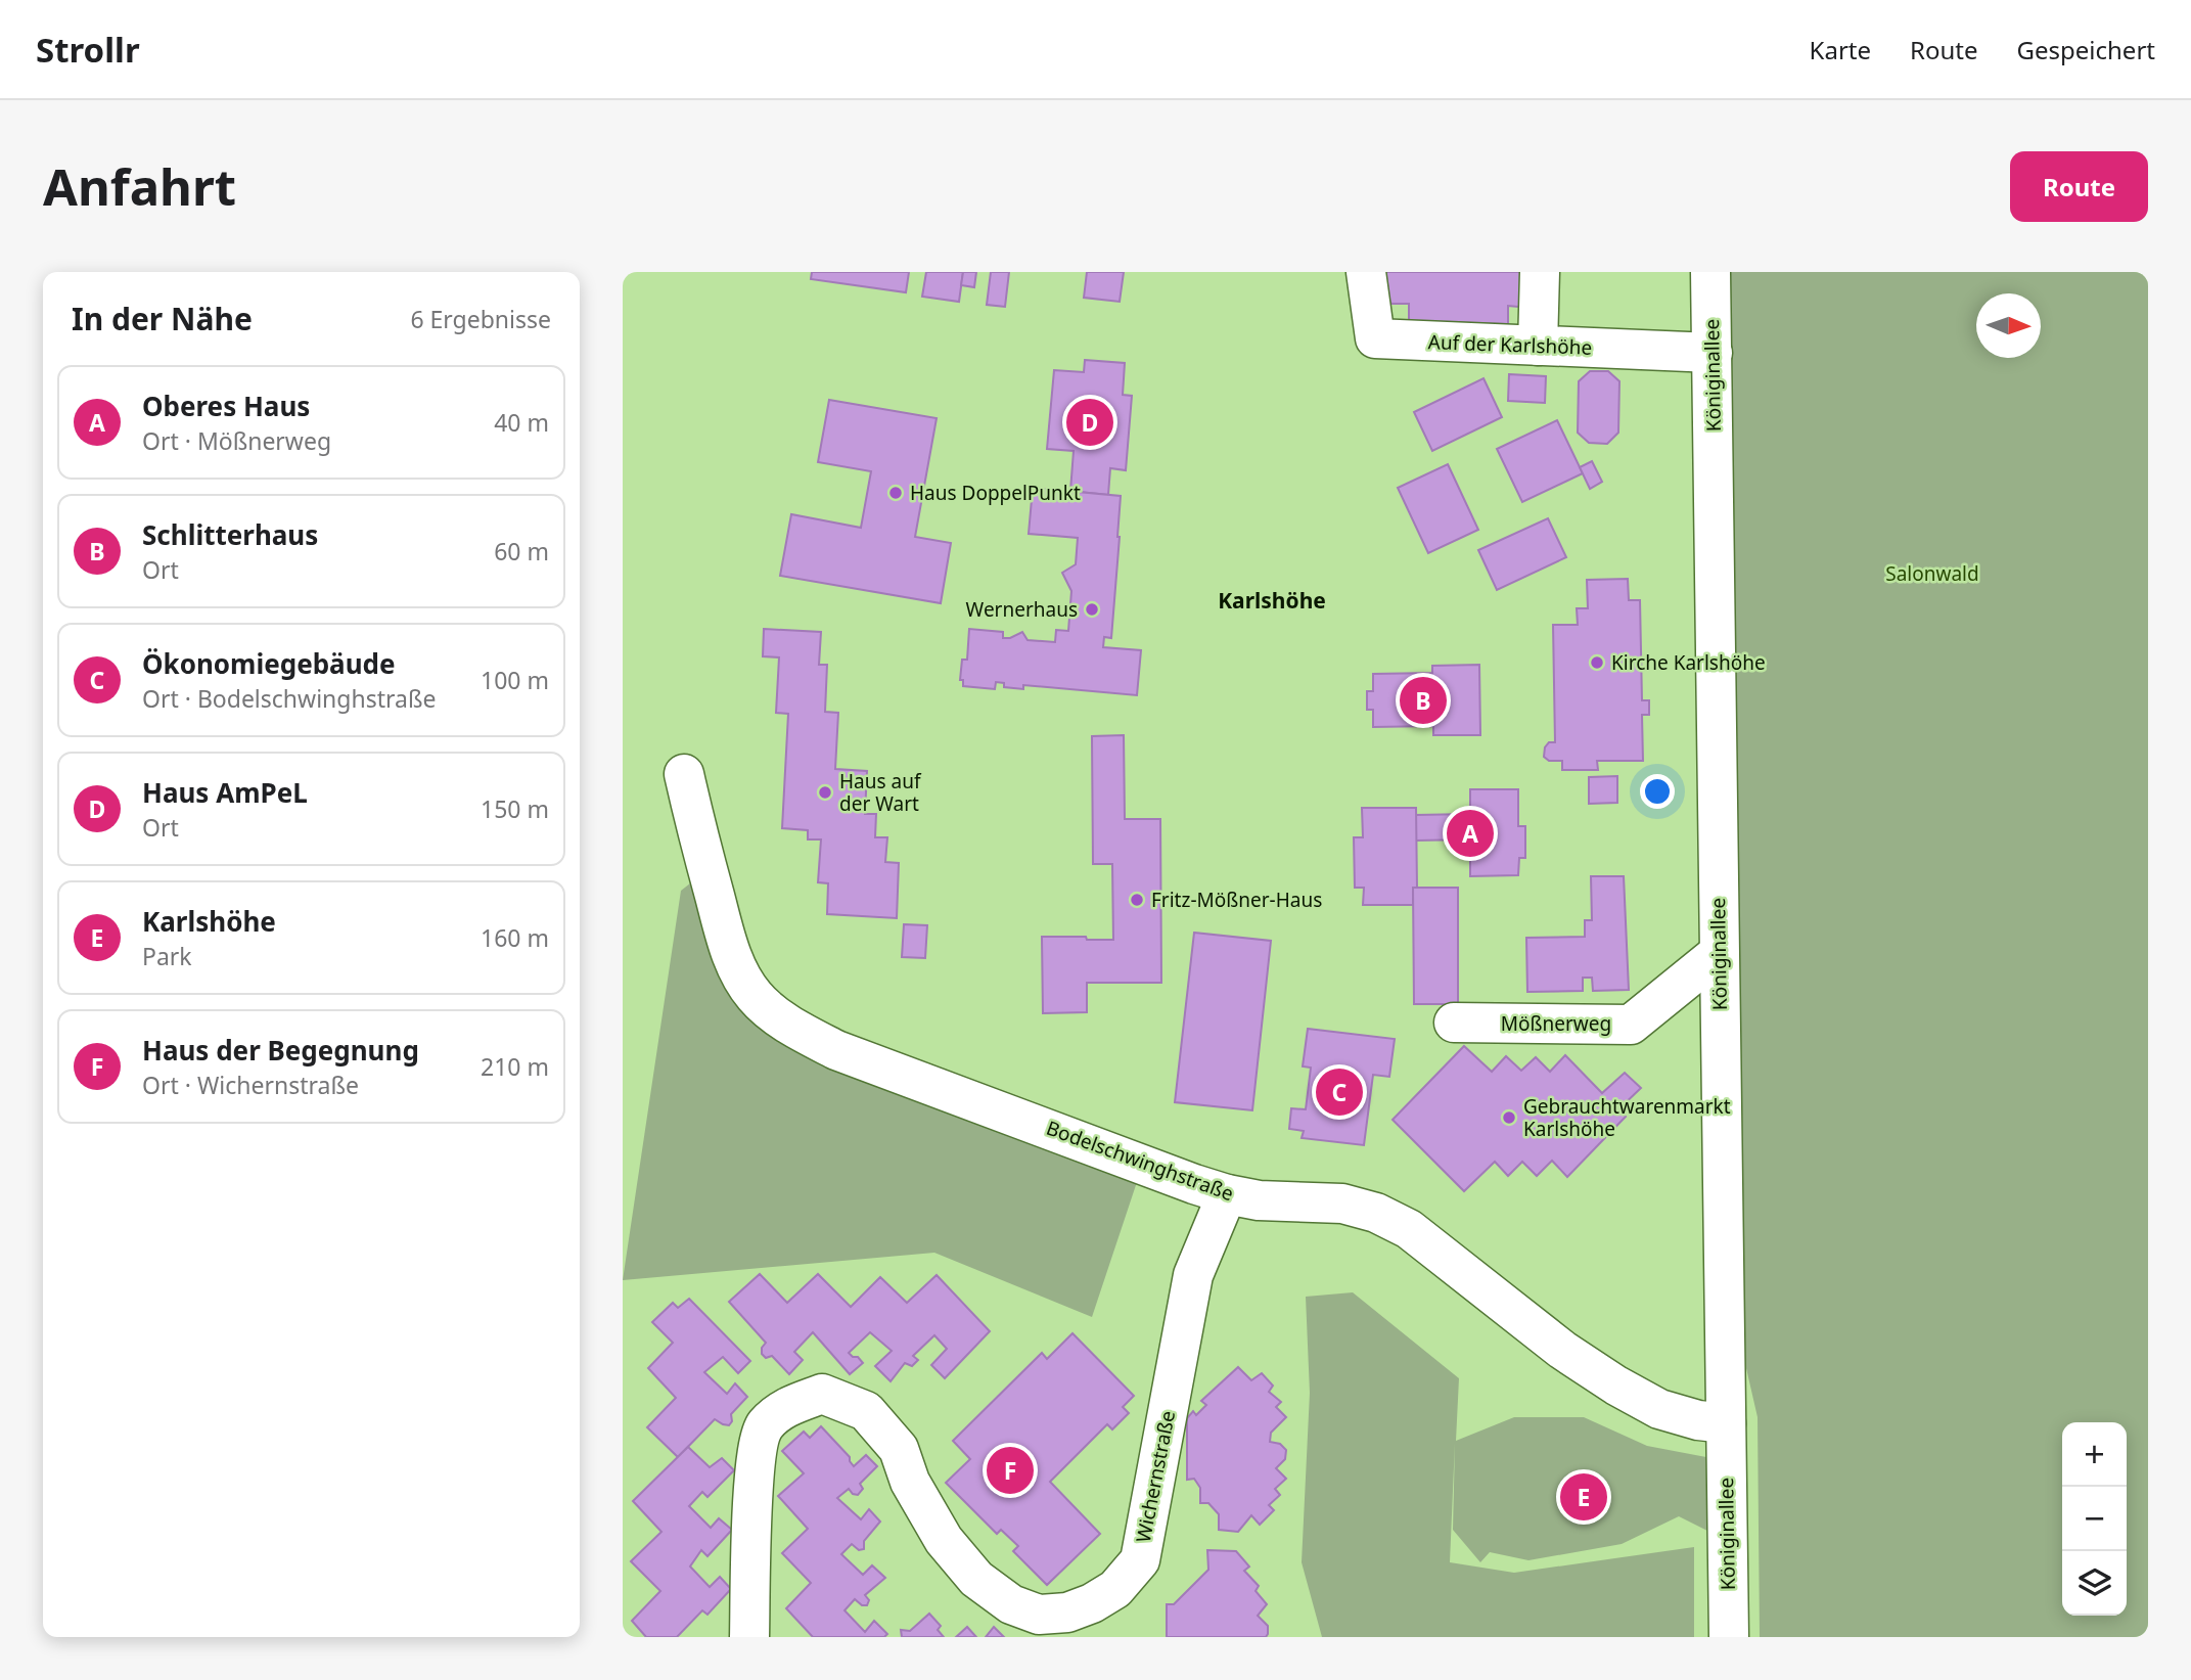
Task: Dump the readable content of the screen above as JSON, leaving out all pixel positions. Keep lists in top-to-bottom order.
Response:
{
  "streets": {
    "street": [
      "Auf der Karlshöhe",
      "Königinallee",
      "Mößnerweg",
      "Bodelschwinghstraße",
      "Wichernstraße"
    ]
  },
  "crossings": [
    ["Auf der Karlshöhe", "Königinallee"],
    ["Königinallee", "Mößnerweg"],
    ["Königinallee", "Bodelschwinghstraße"],
    ["Bodelschwinghstraße", "Wichernstraße"]
  ],
  "districts": ["Karlshöhe"],
  "parks": ["Salonwald"],
  "places": [
    "Haus DoppelPunkt",
    "Wernerhaus",
    "Kirche Karlshöhe",
    "Haus auf der Wart",
    "Fritz-Mößner-Haus",
    "Gebrauchtwarenmarkt Karlshöhe"
  ],
  "north": "right",
  "page": {
    "header": "Strollr",
    "nav": ["Karte", "Route", "Gespeichert"],
    "buttons": "Route",
    "title": "Anfahrt",
    "heading": ["In der Nähe", "6 Ergebnisse"],
    "list": [
      {
        "mark": "A",
        "name": "Oberes Haus",
        "note": "Ort · Mößnerweg",
        "value": "40 m"
      },
      {
        "mark": "B",
        "name": "Schlitterhaus",
        "note": "Ort",
        "value": "60 m"
      },
      {
        "mark": "C",
        "name": "Ökonomiegebäude",
        "note": "Ort · Bodelschwinghstraße",
        "value": "100 m"
      },
      {
        "mark": "D",
        "name": "Haus AmPeL",
        "note": "Ort",
        "value": "150 m"
      },
      {
        "mark": "E",
        "name": "Karlshöhe",
        "note": "Park",
        "value": "160 m"
      },
      {
        "mark": "F",
        "name": "Haus der Begegnung",
        "note": "Ort · Wichernstraße",
        "value": "210 m"
      }
    ],
    "pins": [
      "D",
      "B",
      "A",
      "C",
      "F",
      "E"
    ],
    "map_buttons": ["+", "−"]
  }
}
